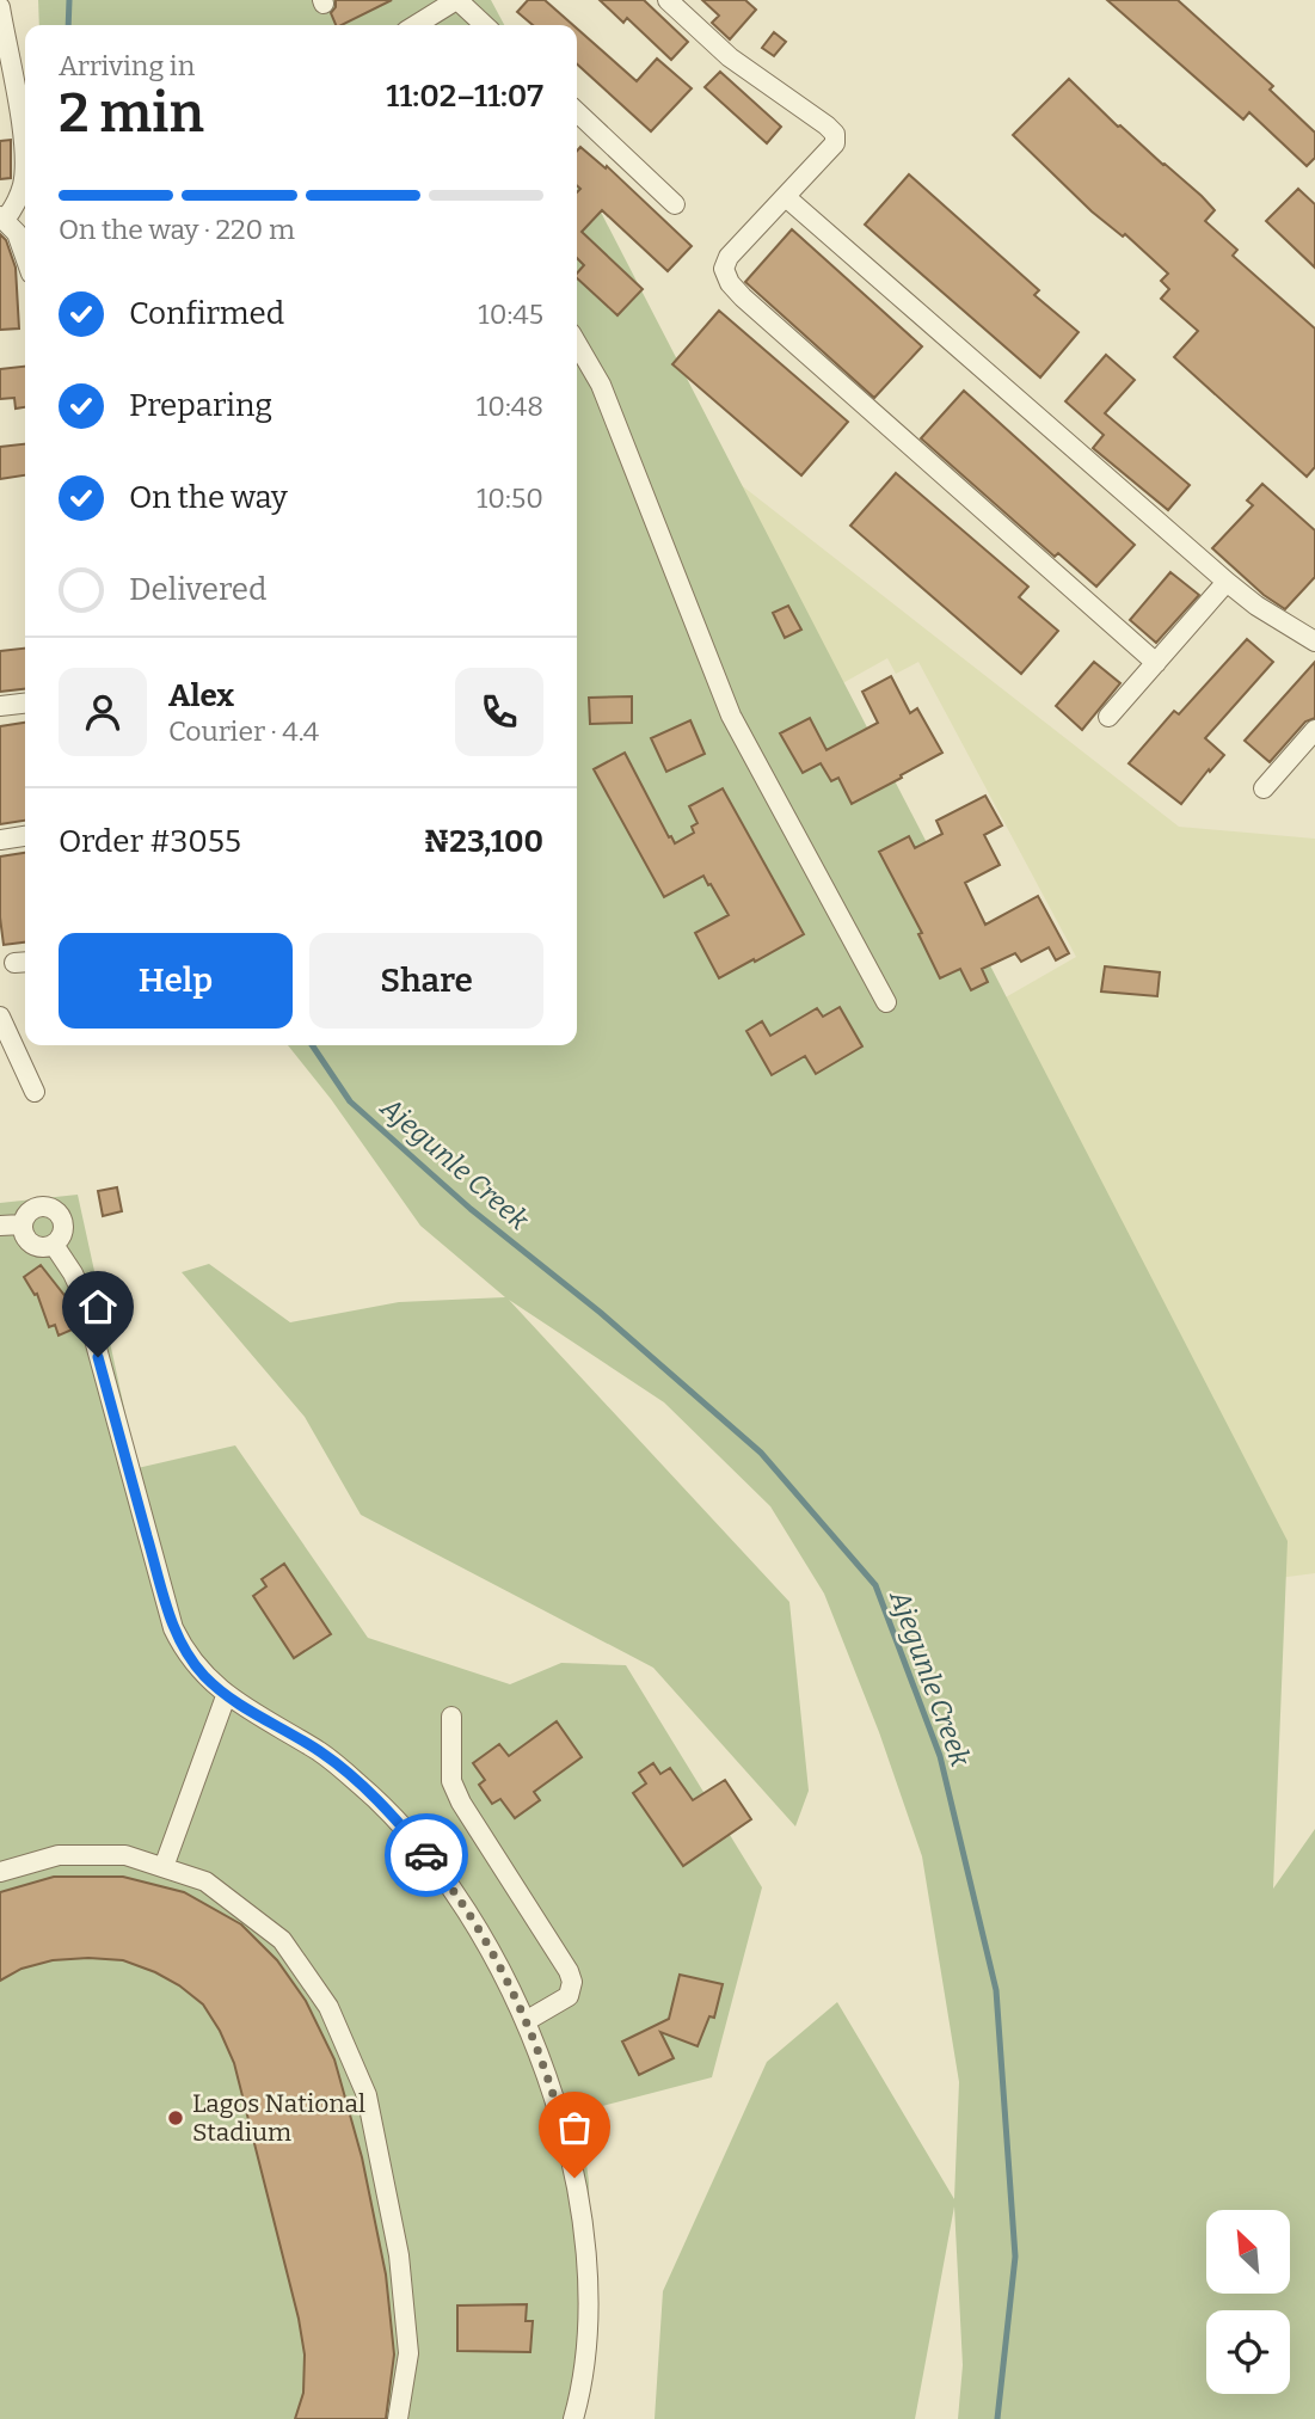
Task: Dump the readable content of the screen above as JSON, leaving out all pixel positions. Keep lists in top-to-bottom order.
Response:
{
  "water": ["Ajegunle Creek"],
  "places": ["Lagos National Stadium"],
  "north": "top left",
  "page": {
    "heading": ["2 min", "Arriving in", "11:02–11:07"],
    "panel": [
      "Alex",
      "Courier · 4.4",
      "Order #3055",
      "₦23,100"
    ],
    "bar": "On the way · 220 m",
    "list": [
      ["Confirmed", "10:45"],
      ["Preparing", "10:48"],
      ["On the way", "10:50"],
      "Delivered"
    ],
    "buttons": ["Help", "Share"]
  }
}
